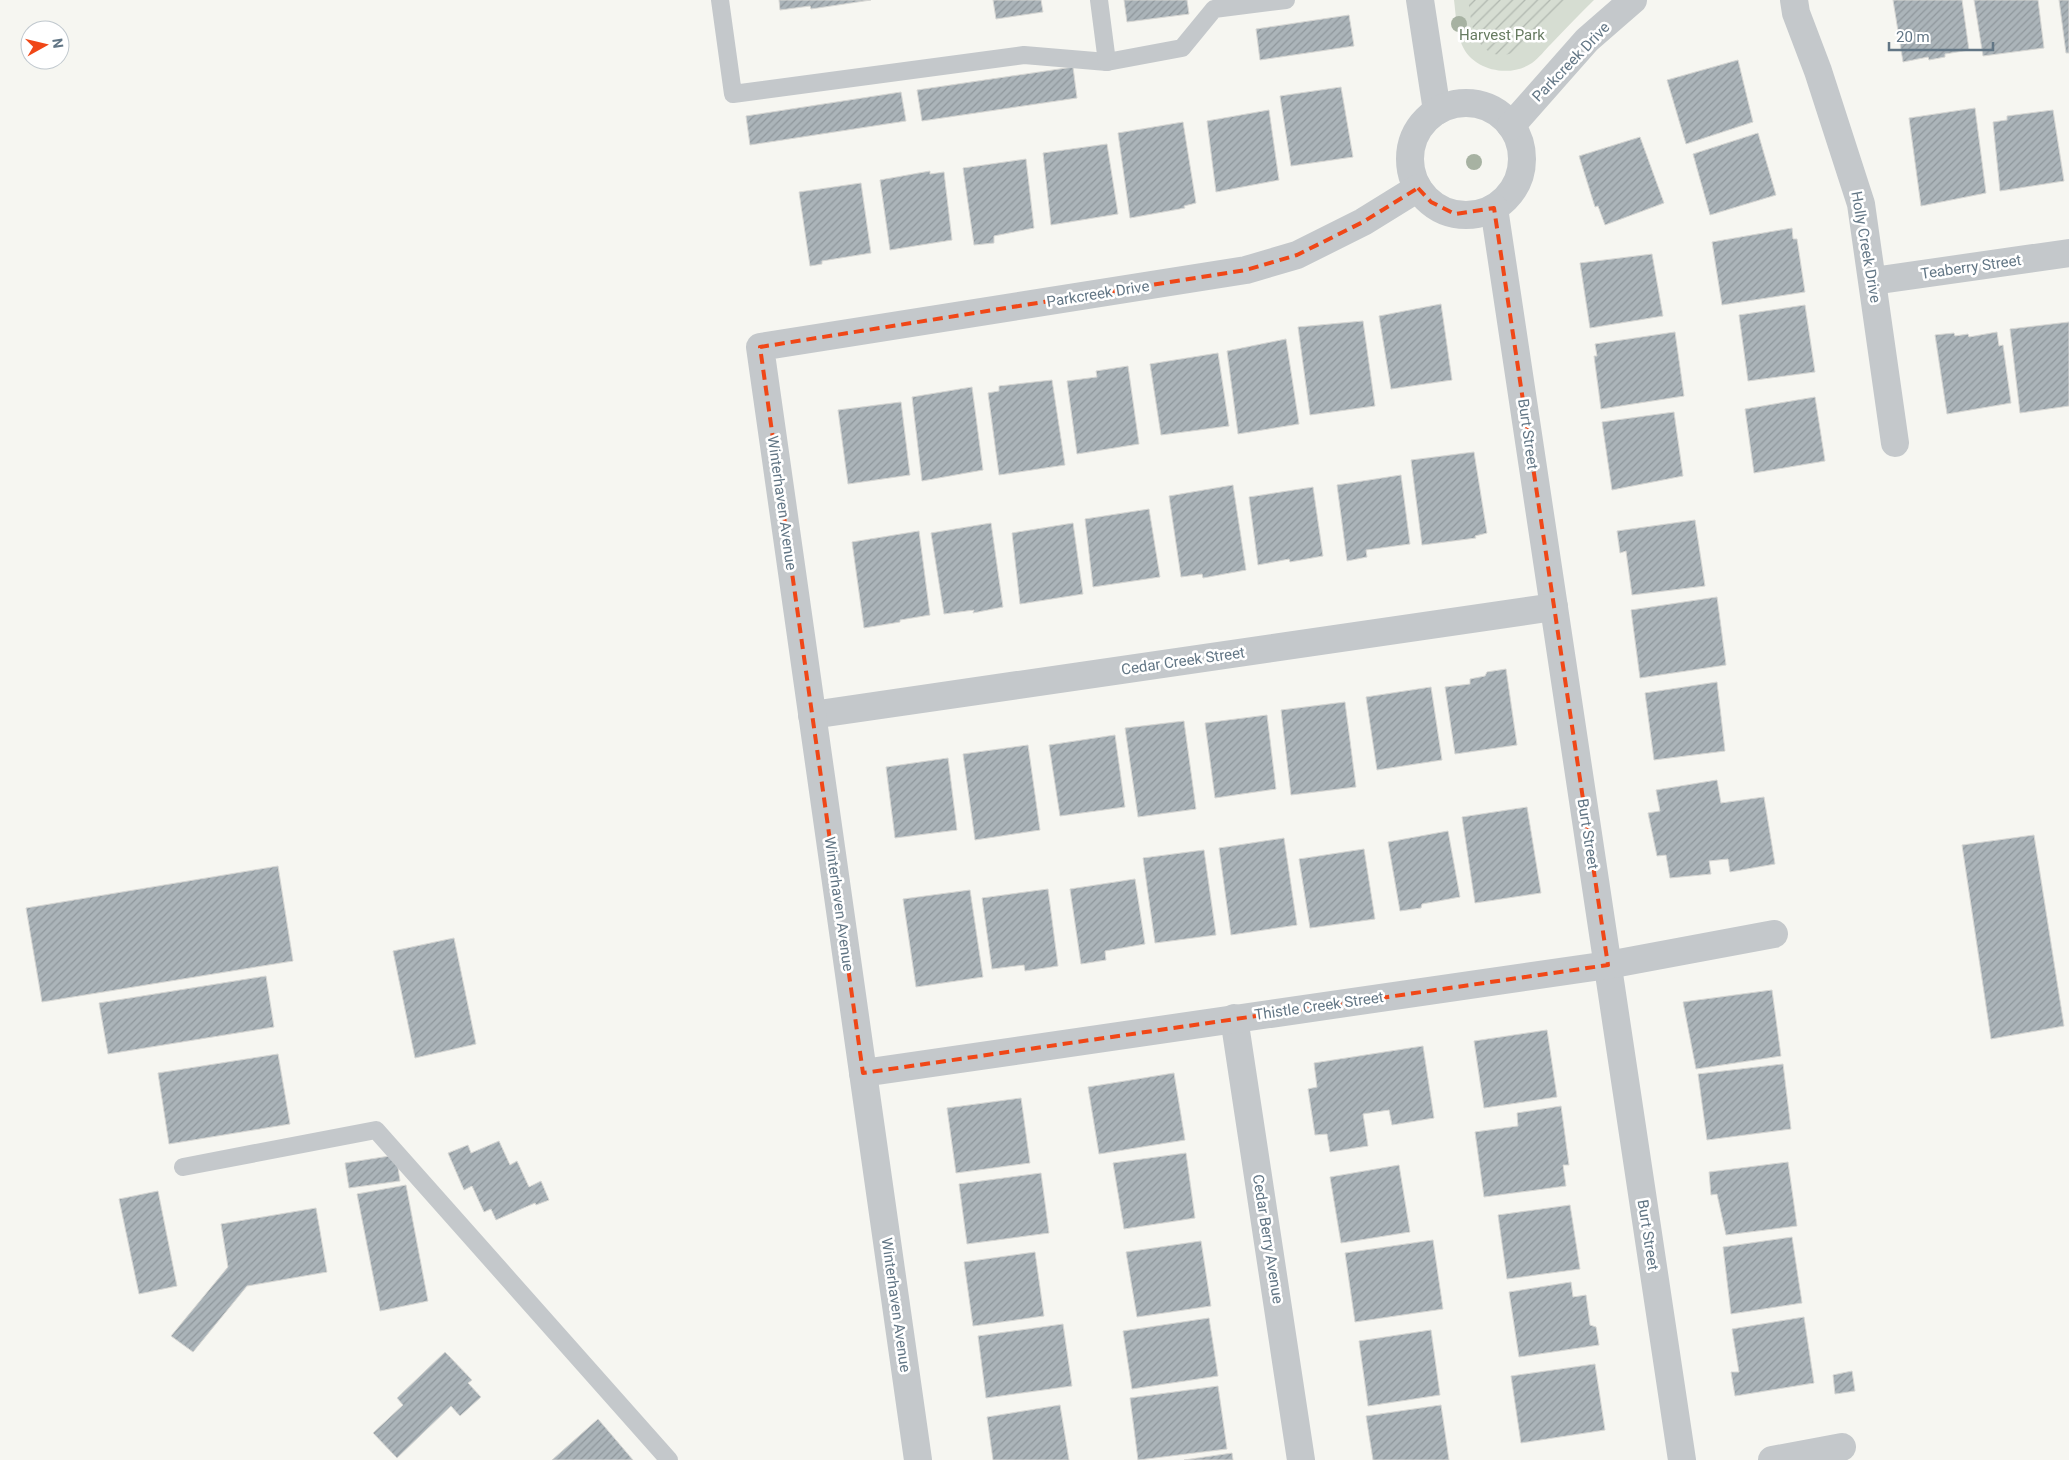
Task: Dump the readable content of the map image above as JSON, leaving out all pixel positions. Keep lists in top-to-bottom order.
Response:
{
  "streets": {
    "street": [
      "Parkcreek Drive",
      "Holly Creek Drive",
      "Teaberry Street",
      "Burt Street",
      "Winterhaven Avenue",
      "Cedar Creek Street",
      "Thistle Creek Street",
      "Cedar Berry Avenue"
    ]
  },
  "crossings": [
    ["Parkcreek Drive", "Burt Street"],
    ["Parkcreek Drive", "Winterhaven Avenue"],
    ["Holly Creek Drive", "Teaberry Street"],
    ["Burt Street", "Cedar Creek Street"],
    ["Burt Street", "Thistle Creek Street"],
    ["Winterhaven Avenue", "Cedar Creek Street"],
    ["Winterhaven Avenue", "Thistle Creek Street"],
    ["Thistle Creek Street", "Cedar Berry Avenue"]
  ],
  "parks": ["Harvest Park"],
  "scale_bar": "20 m",
  "north": "right"
}
